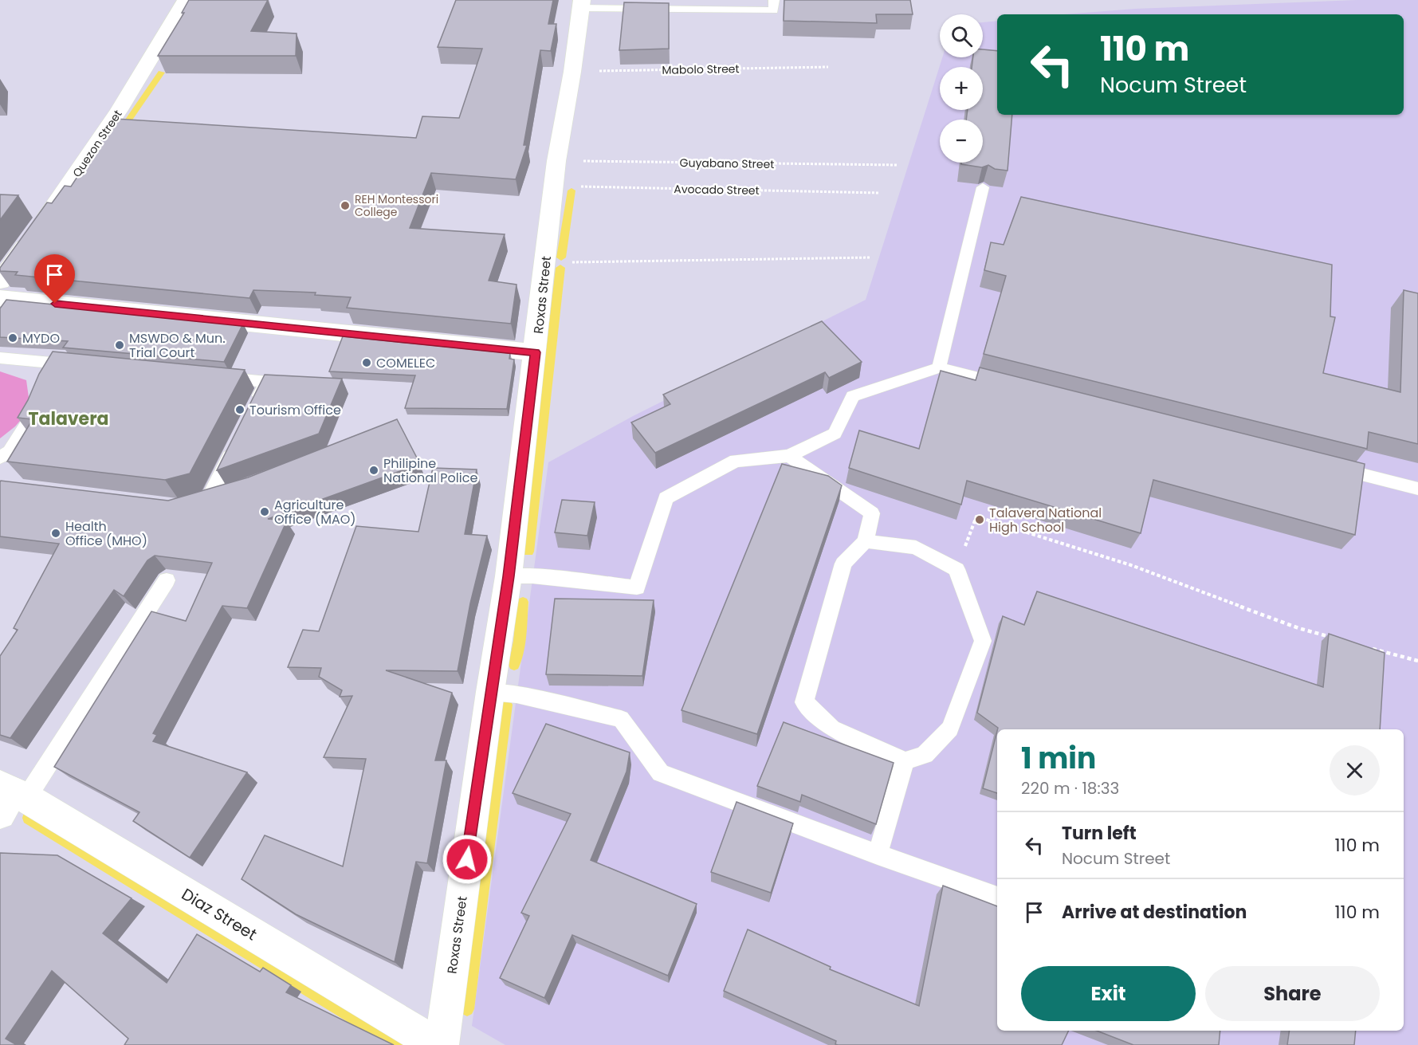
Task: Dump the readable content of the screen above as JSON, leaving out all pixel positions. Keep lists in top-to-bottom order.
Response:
{
  "streets": {
    "street": ["Quezon Street", "Roxas Street", "Diaz Street"],
    "path": ["Mabolo Street", "Guyabano Street", "Avocado Street"]
  },
  "crossings": [
    ["Mabolo Street", "Roxas Street"],
    ["Guyabano Street", "Avocado Street"],
    ["Guyabano Street", "Roxas Street"],
    ["Avocado Street", "Roxas Street"]
  ],
  "districts": ["Talavera"],
  "places": [
    "REH Montessori College",
    "MYDO",
    "MSWDO & Mun. Trial Court",
    "COMELEC",
    "Tourism Office",
    "Philipine National Police",
    "Agriculture Office (MAO)",
    "Talavera National High School",
    "Health Office (MHO)"
  ],
  "page": {
    "map_buttons": ["+", "−"],
    "turn": ["110 m", "Nocum Street"],
    "heading": ["1 min", "220 m · 18:33"],
    "list": [
      {
        "name": "Turn left",
        "note": "Nocum Street",
        "value": "110 m"
      },
      {
        "name": "Arrive at destination",
        "value": "110 m"
      }
    ],
    "buttons": ["Exit", "Share"]
  }
}
